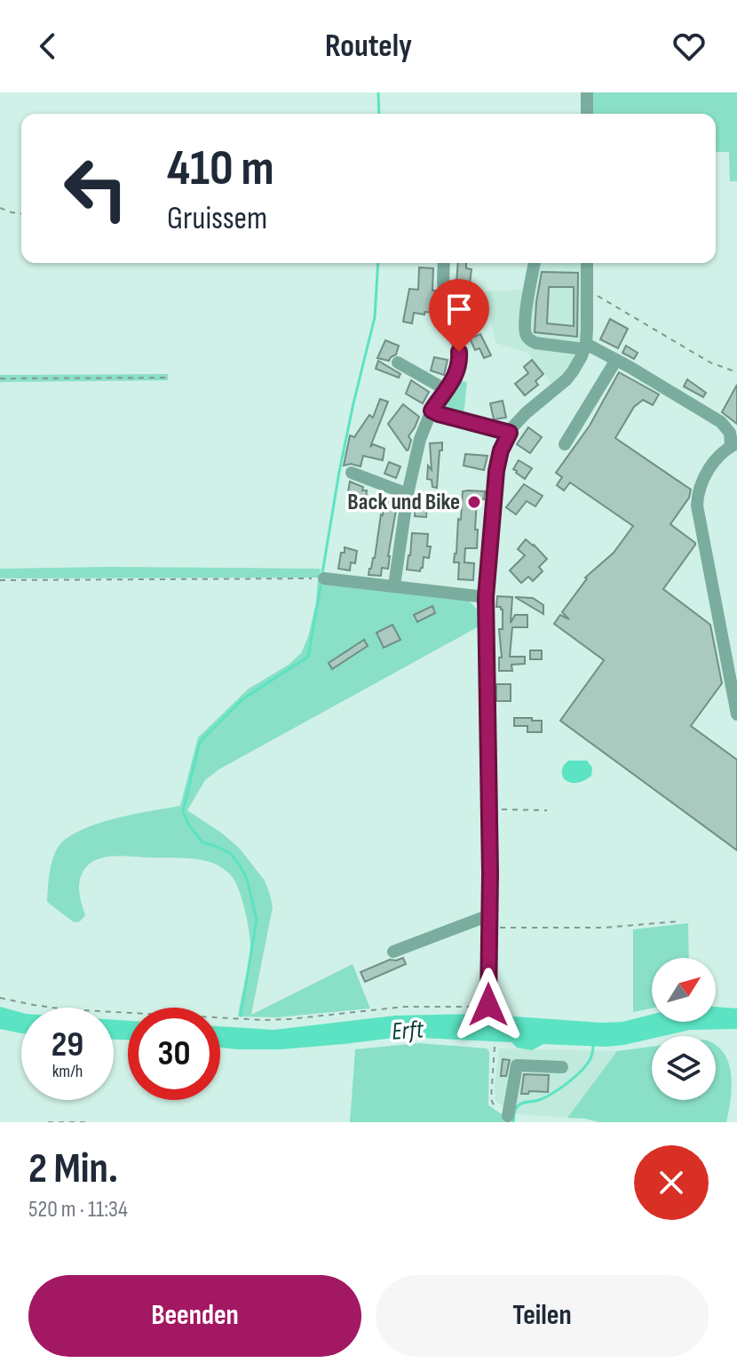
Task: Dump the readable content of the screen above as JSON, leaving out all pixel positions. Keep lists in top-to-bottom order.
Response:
{
  "water": ["Erft"],
  "places": ["Back und Bike"],
  "north": "top right",
  "page": {
    "header": "Routely",
    "turn": ["410 m", "Gruissem"],
    "speed": "29 km/h",
    "limit": "30",
    "heading": ["2 Min.", "520 m · 11:34"],
    "buttons": ["Beenden", "Teilen"]
  }
}
